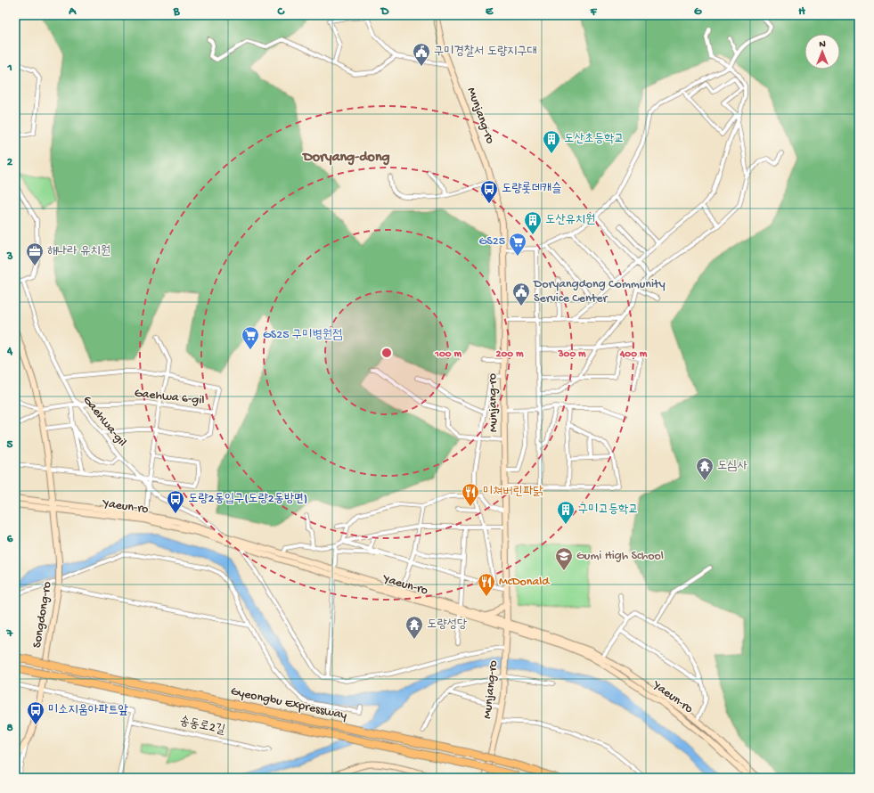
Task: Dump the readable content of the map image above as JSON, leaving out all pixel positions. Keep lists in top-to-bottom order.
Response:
{
  "streets": {
    "highway": ["Gyeongbu Expressway"],
    "street": [
      "Munjang-ro",
      "Gaehwa 6-gil",
      "Gaehwa-gil",
      "Yaeun-ro",
      "Songdong-ro",
      "송동로2길"
    ]
  },
  "crossings": [
    ["Munjang-ro", "Yaeun-ro"],
    ["Gaehwa 6-gil", "Gaehwa-gil"],
    ["Gaehwa 6-gil", "Yaeun-ro"],
    ["Gaehwa-gil", "Yaeun-ro"],
    ["Yaeun-ro", "Songdong-ro"]
  ],
  "districts": ["Doryang-dong"],
  "places": {
    "public building": ["구미경찰서 도량지구대", "Doryangdong Community Service Center"],
    "building": ["도산초등학교", "도산유치원", "구미고등학교"],
    "bus stop": ["도량롯데캐슬", "도량2동입구(도량2동방면)", "미소지움아파트앞"],
    "supermarket": ["GS25", "GS25 구미병원점"],
    "office": ["해나라 유치원"],
    "temple": ["도심사", "도량성당"],
    "restaurant": ["미쳐버린파닭", "McDonald"],
    "school or university": ["Gumi High School"]
  },
  "north": "top",
  "grid": {
    "columns": [
      "A",
      "B",
      "C",
      "D",
      "E",
      "F",
      "G",
      "H"
    ],
    "rows": [
      "1",
      "2",
      "3",
      "4",
      "5",
      "6",
      "7",
      "8"
    ]
  },
  "rings": [
    "100 m",
    "200 m",
    "300 m",
    "400 m"
  ]
}
